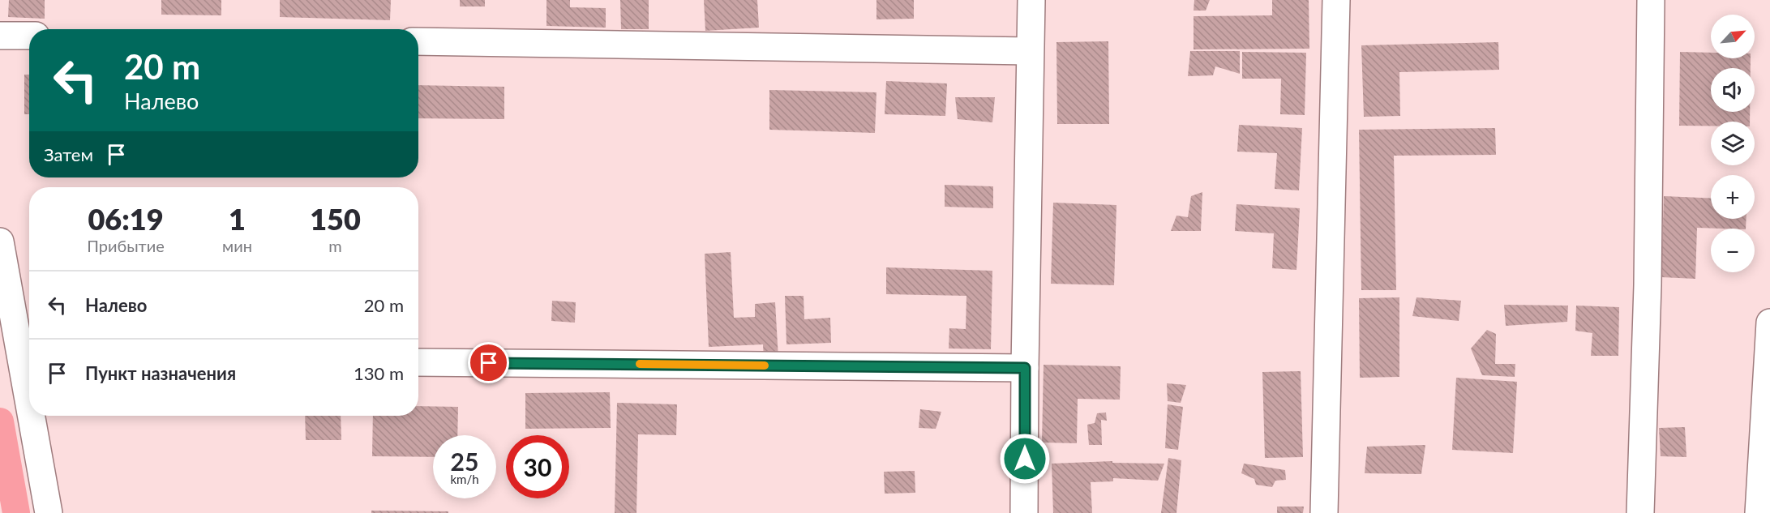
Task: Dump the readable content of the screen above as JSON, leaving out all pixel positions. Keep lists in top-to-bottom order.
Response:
{
  "north": "top right",
  "page": {
    "map_buttons": ["+", "−"],
    "turn": ["20 m", "Налево"],
    "then": "Затем",
    "eta": [
      "06:19",
      "Прибытие",
      "1",
      "мин",
      "150",
      "m"
    ],
    "list": [
      {
        "name": "Налево",
        "value": "20 m"
      },
      {
        "name": "Пункт назначения",
        "value": "130 m"
      }
    ],
    "speed": "25 km/h",
    "limit": "30"
  }
}
